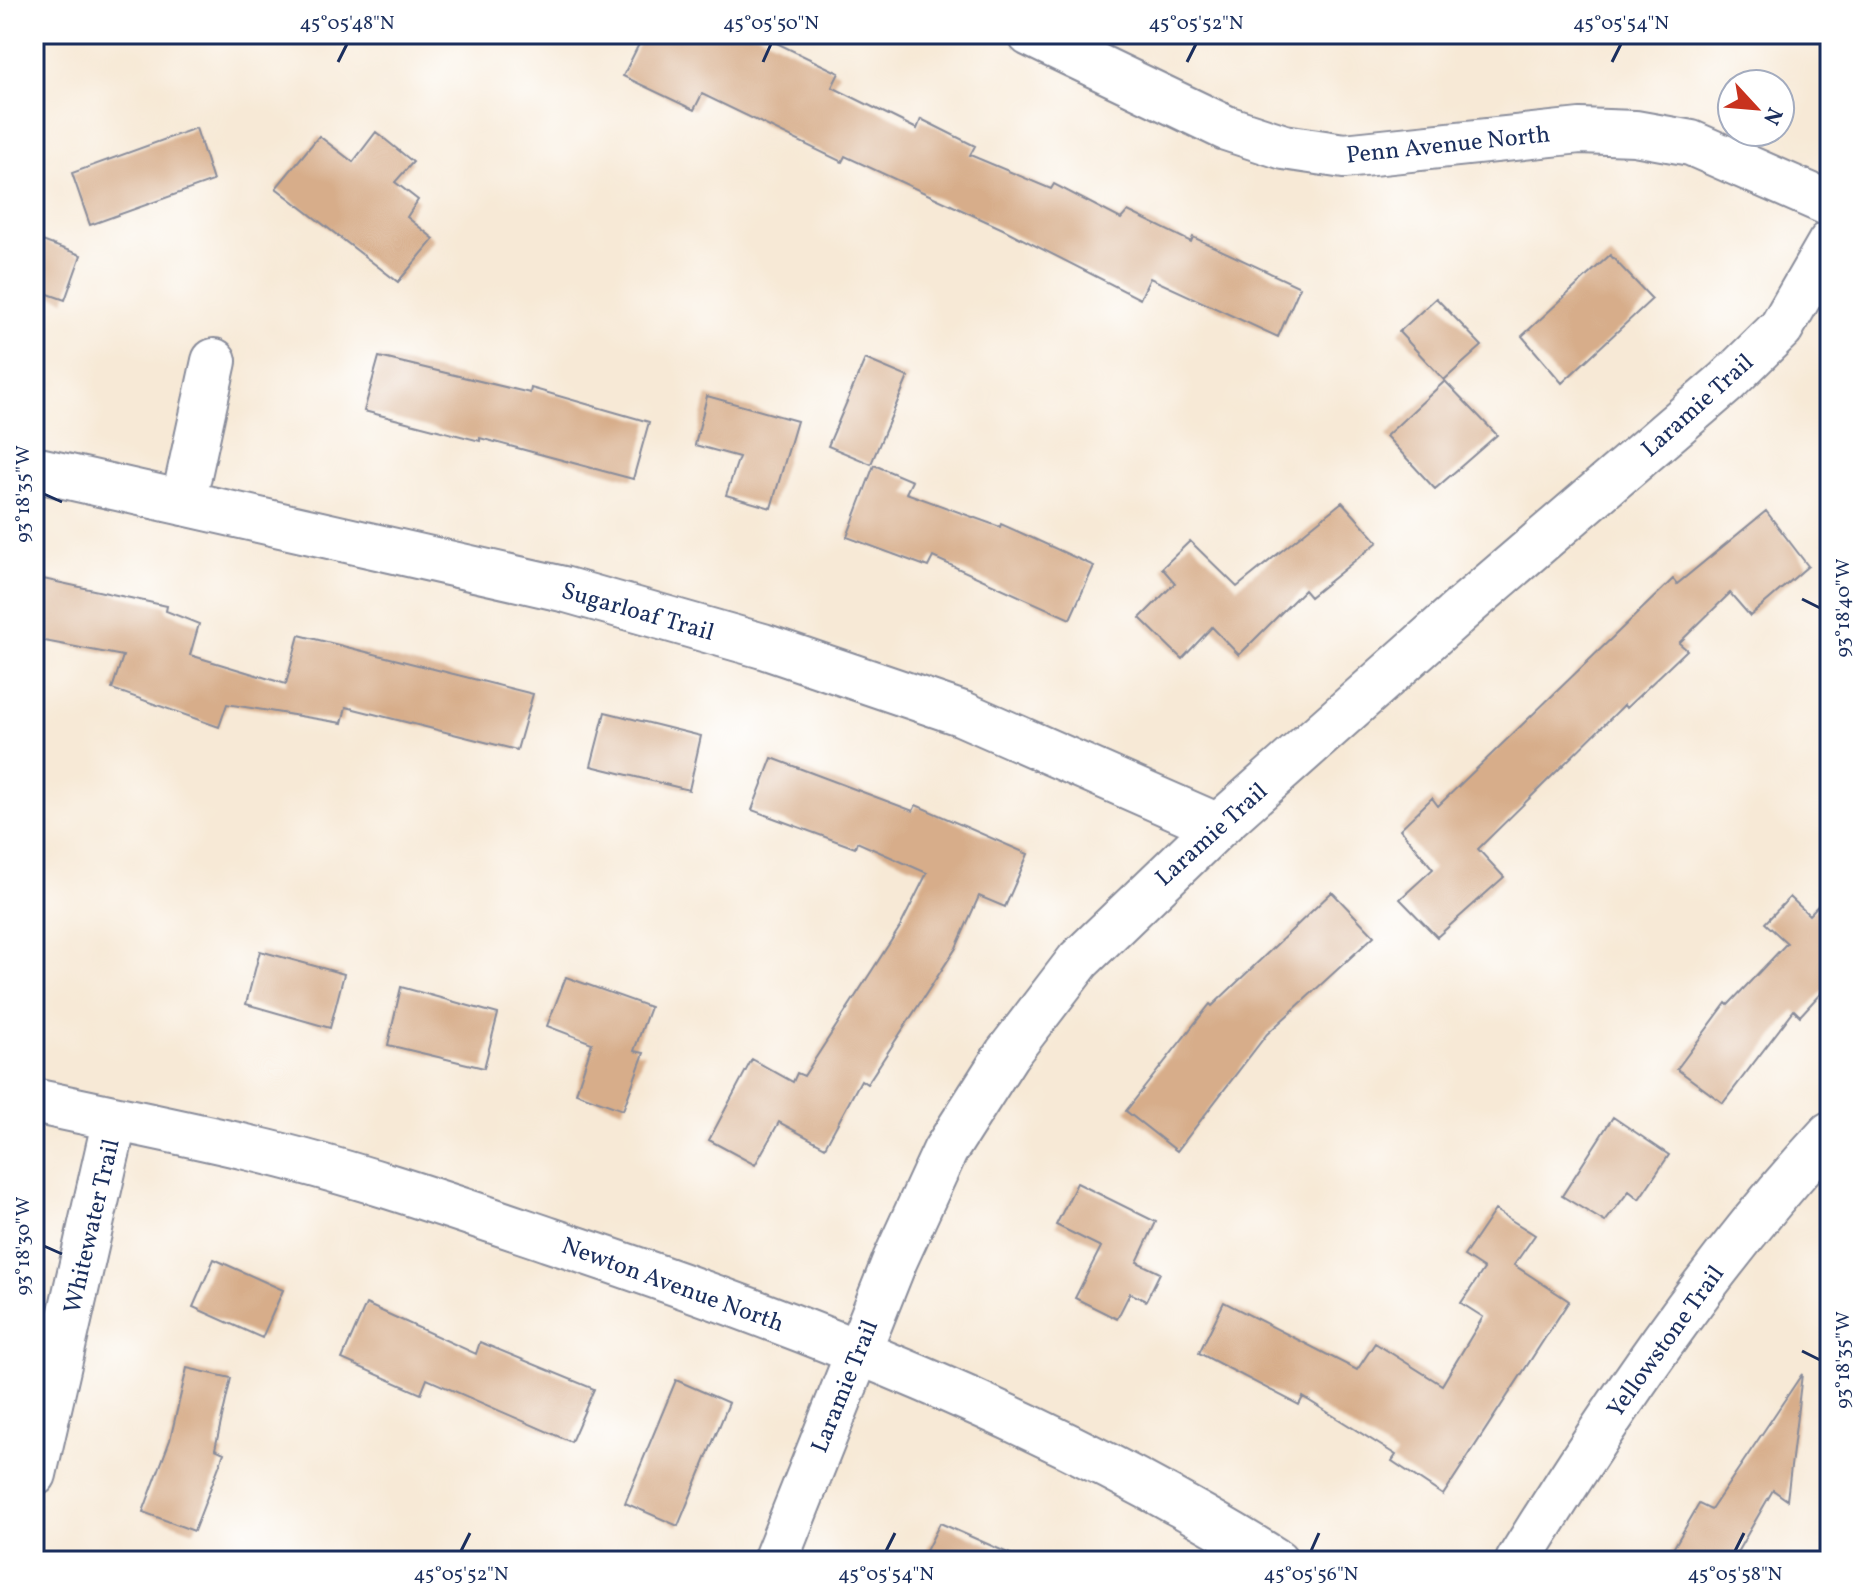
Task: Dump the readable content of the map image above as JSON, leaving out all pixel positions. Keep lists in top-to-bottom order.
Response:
{
  "streets": {
    "street": [
      "Penn Avenue North",
      "Laramie Trail",
      "Sugarloaf Trail",
      "Whitewater Trail",
      "Newton Avenue North",
      "Yellowstone Trail"
    ]
  },
  "crossings": [
    ["Laramie Trail", "Sugarloaf Trail"],
    ["Laramie Trail", "Newton Avenue North"],
    ["Whitewater Trail", "Newton Avenue North"]
  ],
  "north": "bottom right",
  "coordinates": [
    "45°05'48\"N",
    "45°05'50\"N",
    "45°05'52\"N",
    "45°05'54\"N",
    "93°18'35\"W",
    "93°18'40\"W",
    "93°18'30\"W",
    "45°05'56\"N",
    "45°05'58\"N"
  ]
}
